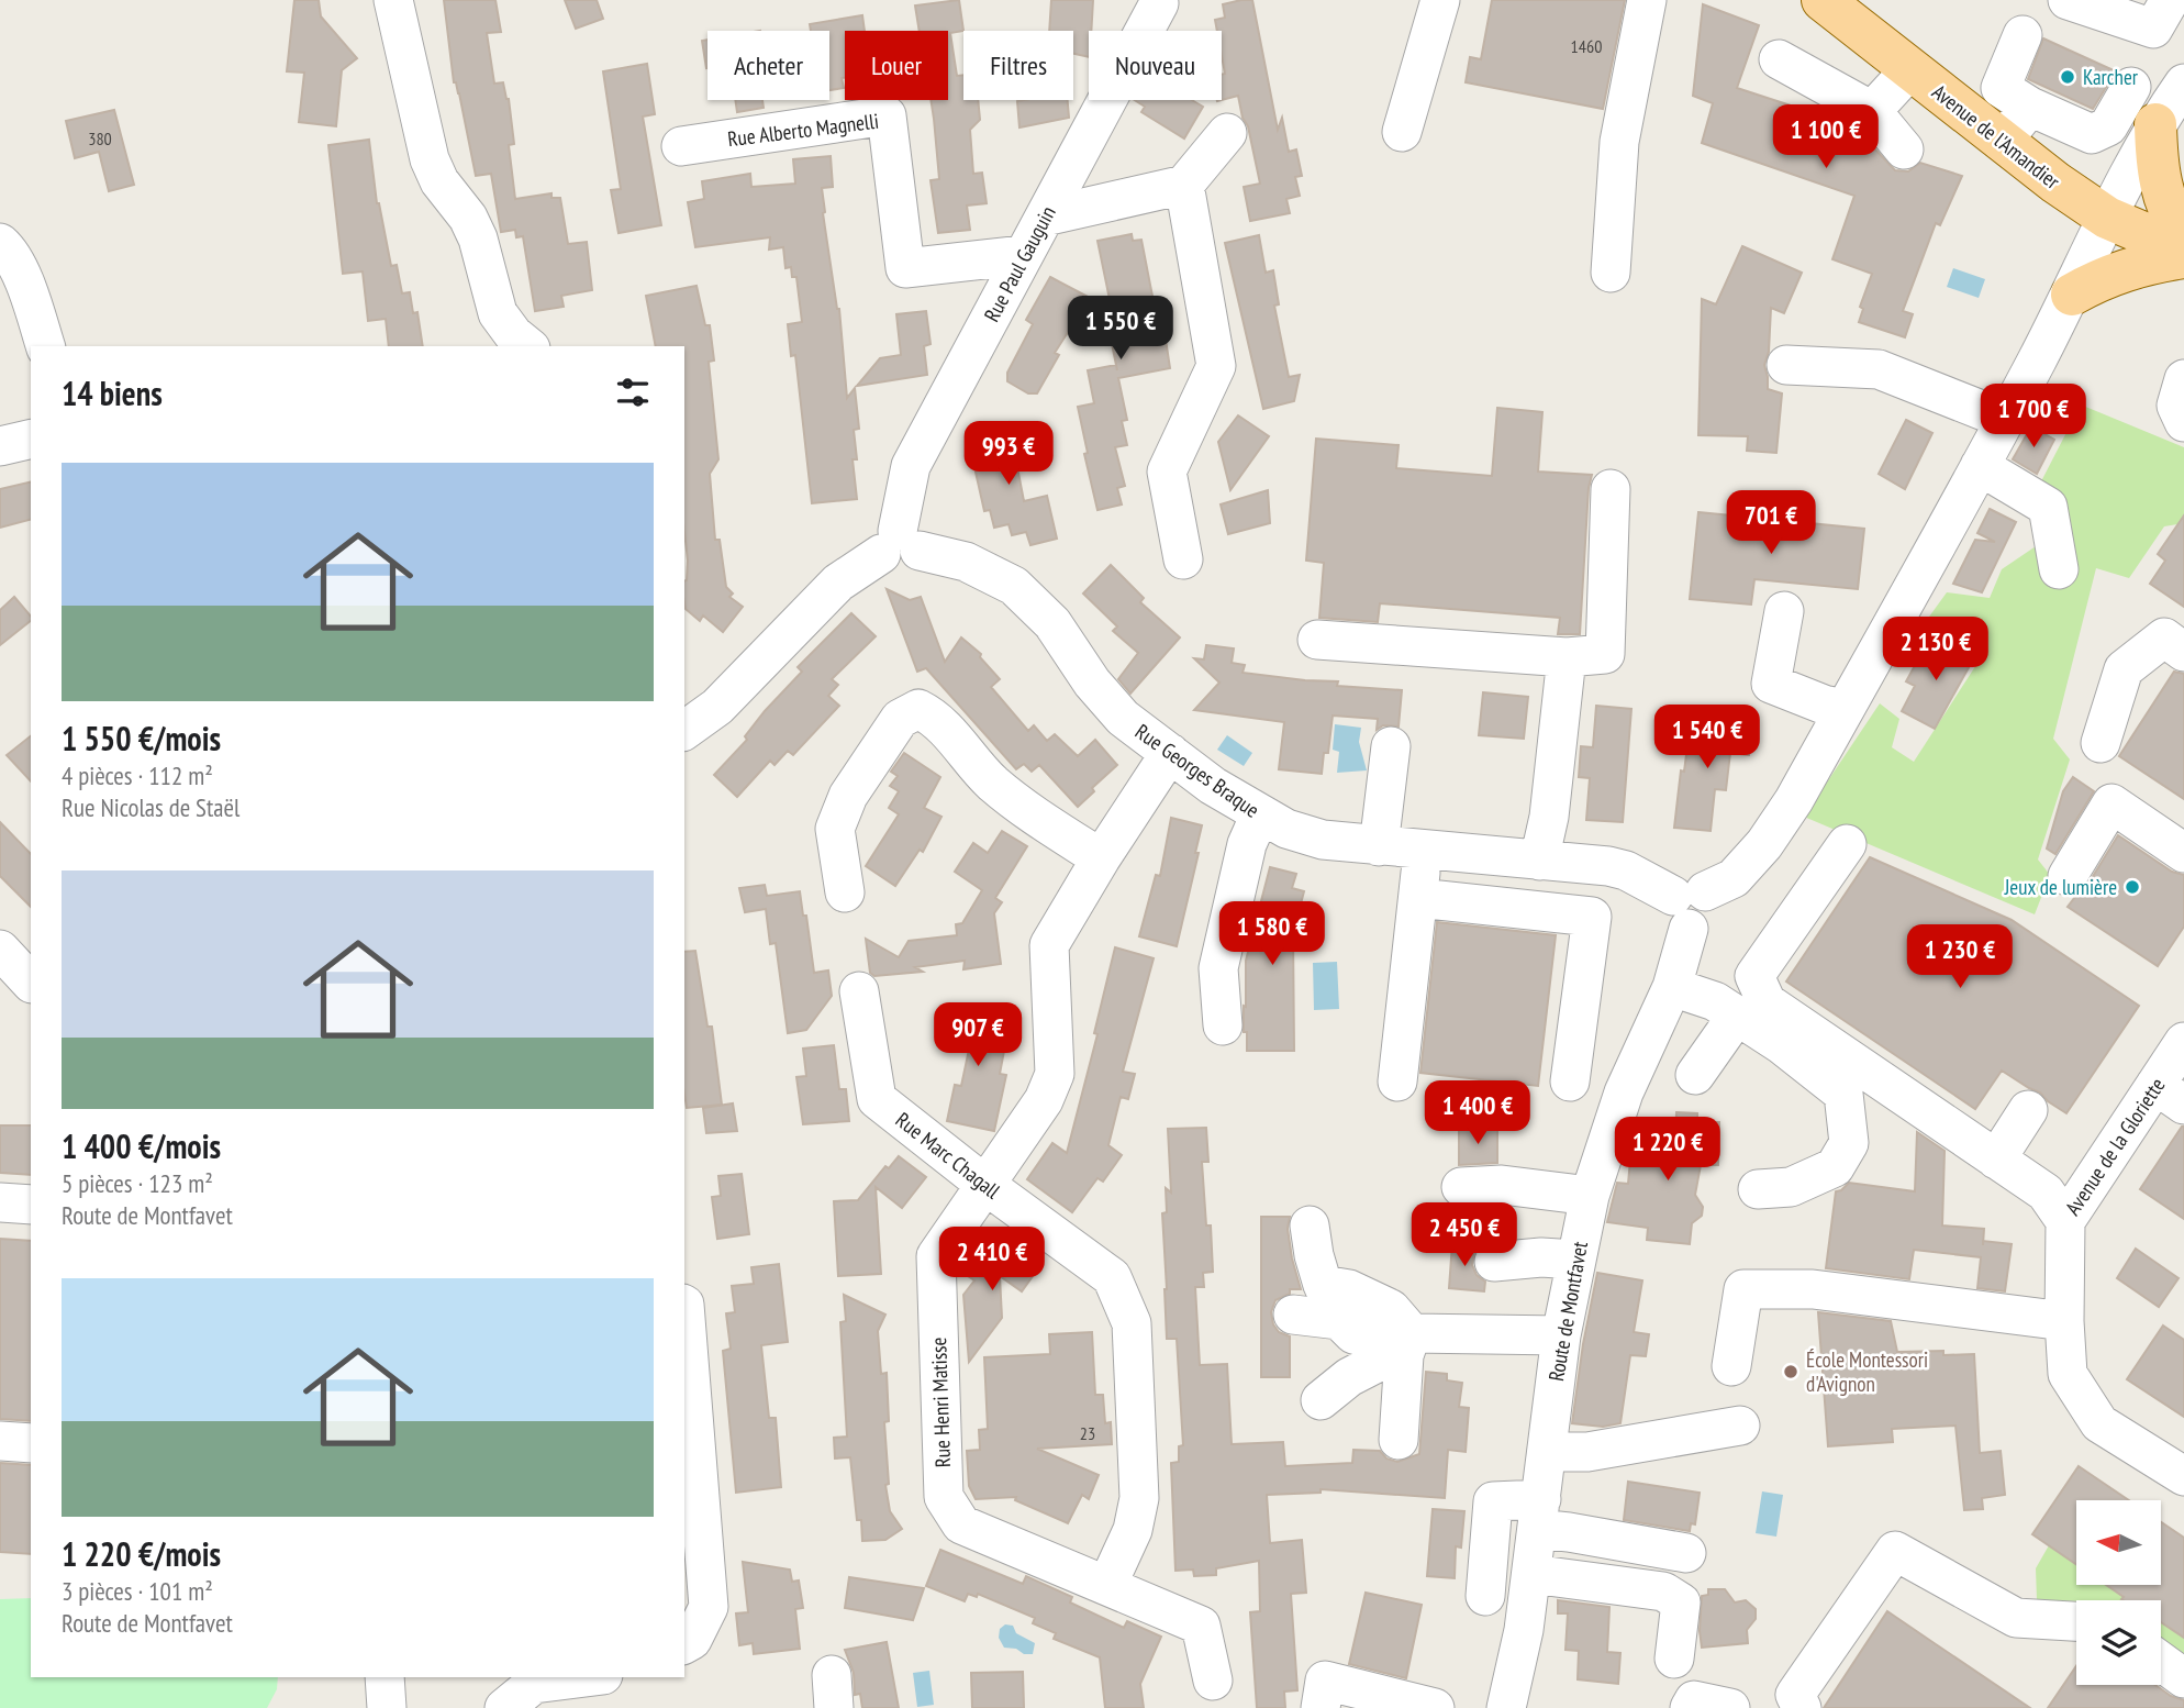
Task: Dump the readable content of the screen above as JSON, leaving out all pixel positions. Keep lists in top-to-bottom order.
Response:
{
  "streets": {
    "main road": ["Avenue de l'Amandier"],
    "street": [
      "Rue Alberto Magnelli",
      "Rue Paul Gauguin",
      "Rue Georges Braque",
      "Avenue de la Gloriette",
      "Rue Marc Chagall",
      "Route de Montfavet",
      "Rue Henri Matisse"
    ]
  },
  "crossings": [
    ["Rue Alberto Magnelli", "Rue Paul Gauguin"],
    ["Rue Paul Gauguin", "Rue Georges Braque"],
    ["Rue Georges Braque", "Route de Montfavet"],
    ["Rue Georges Braque", "Rue Henri Matisse"],
    ["Rue Marc Chagall", "Rue Henri Matisse"]
  ],
  "places": ["Karcher", "Jeux de lumière", "École Montessori d'Avignon"],
  "house_numbers": ["1460", "380", "23"],
  "north": "left",
  "page": {
    "chip": [
      "Acheter",
      "Louer",
      "Filtres",
      "Nouveau"
    ],
    "price": [
      "1 100 €",
      "1 550 €",
      "1 700 €",
      "993 €",
      "701 €",
      "2 130 €",
      "1 540 €",
      "1 580 €",
      "1 230 €",
      "907 €",
      "1 400 €",
      "1 220 €",
      "2 450 €",
      "2 410 €"
    ],
    "heading": "14 biens",
    "list": [
      {
        "name": "1 550 €/mois",
        "note": "4 pièces · 112 m² · Rue Nicolas de Staël"
      },
      {
        "name": "1 400 €/mois",
        "note": "5 pièces · 123 m² · Route de Montfavet"
      },
      {
        "name": "1 220 €/mois",
        "note": "3 pièces · 101 m² · Route de Montfavet"
      }
    ]
  }
}
